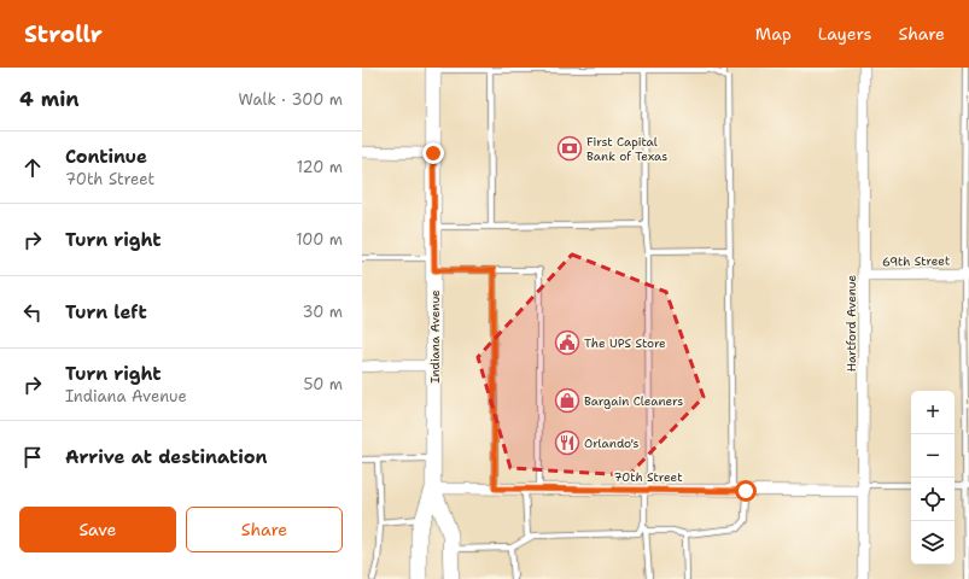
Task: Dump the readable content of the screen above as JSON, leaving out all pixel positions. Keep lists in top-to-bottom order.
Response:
{
  "streets": {
    "main road": ["Indiana Avenue"],
    "street": ["69th Street", "Hartford Avenue", "70th Street"]
  },
  "crossings": [
    ["69th Street", "Hartford Avenue"],
    ["Hartford Avenue", "70th Street"],
    ["Indiana Avenue", "70th Street"]
  ],
  "places": {
    "bank": ["First Capital Bank of Texas"],
    "public building": ["The UPS Store"],
    "shop": ["Bargain Cleaners"],
    "restaurant": ["Orlando's"]
  },
  "page": {
    "header": "Strollr",
    "nav": ["Map", "Layers", "Share"],
    "heading": ["4 min", "Walk · 300 m"],
    "list": [
      ["Continue", "70th Street", "120 m"],
      ["Turn right", "100 m"],
      ["Turn left", "30 m"],
      ["Turn right", "Indiana Avenue", "50 m"],
      "Arrive at destination"
    ],
    "map_buttons": ["+", "−"],
    "buttons": ["Save", "Share"]
  }
}
